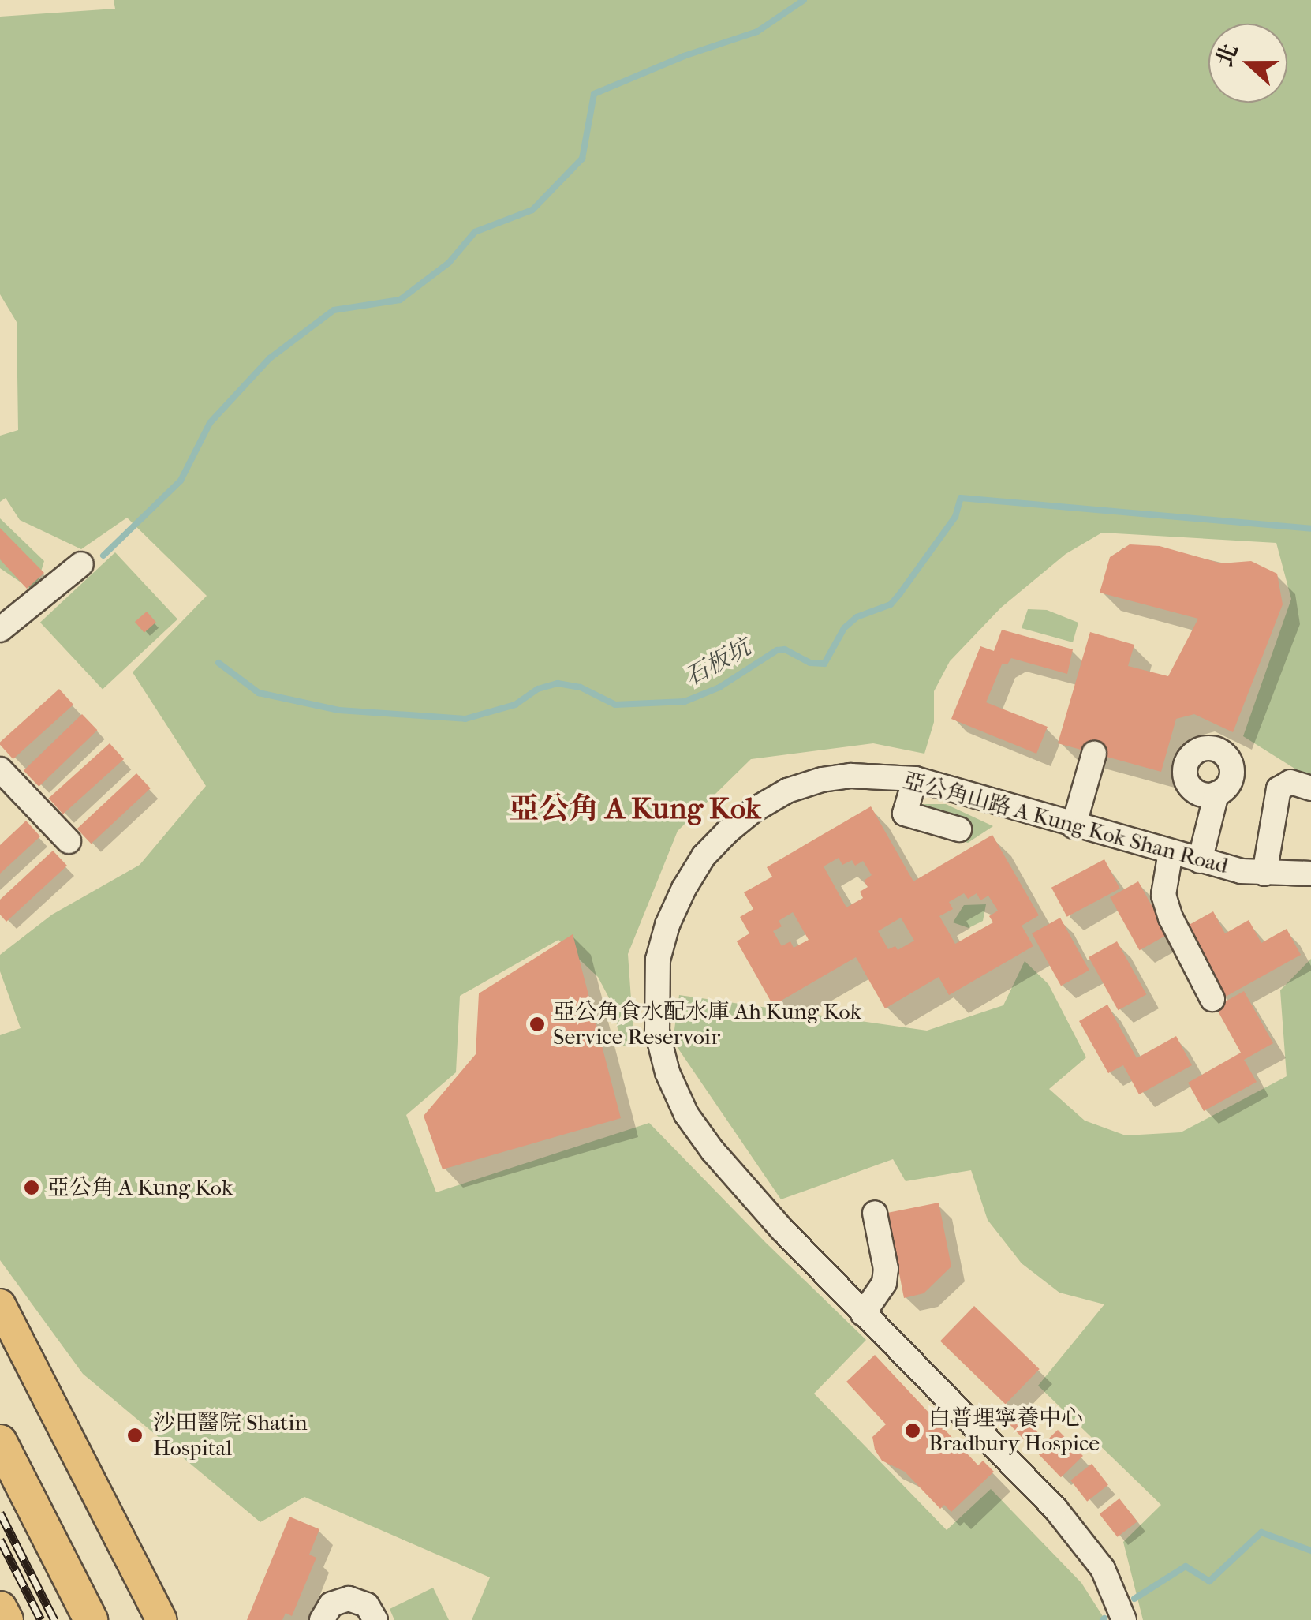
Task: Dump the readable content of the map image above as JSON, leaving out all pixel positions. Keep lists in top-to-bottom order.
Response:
{
  "streets": {
    "street": ["亞公角山路 A Kung Kok Shan Road"]
  },
  "districts": ["亞公角 A Kung Kok"],
  "water": ["石板坑"],
  "places": [
    "亞公角食水配水庫 Ah Kung Kok Service Reservoir",
    "亞公角 A Kung Kok",
    "白普理寧養中心 Bradbury Hospice",
    "沙田醫院 Shatin Hospital"
  ],
  "north": "left"
}
